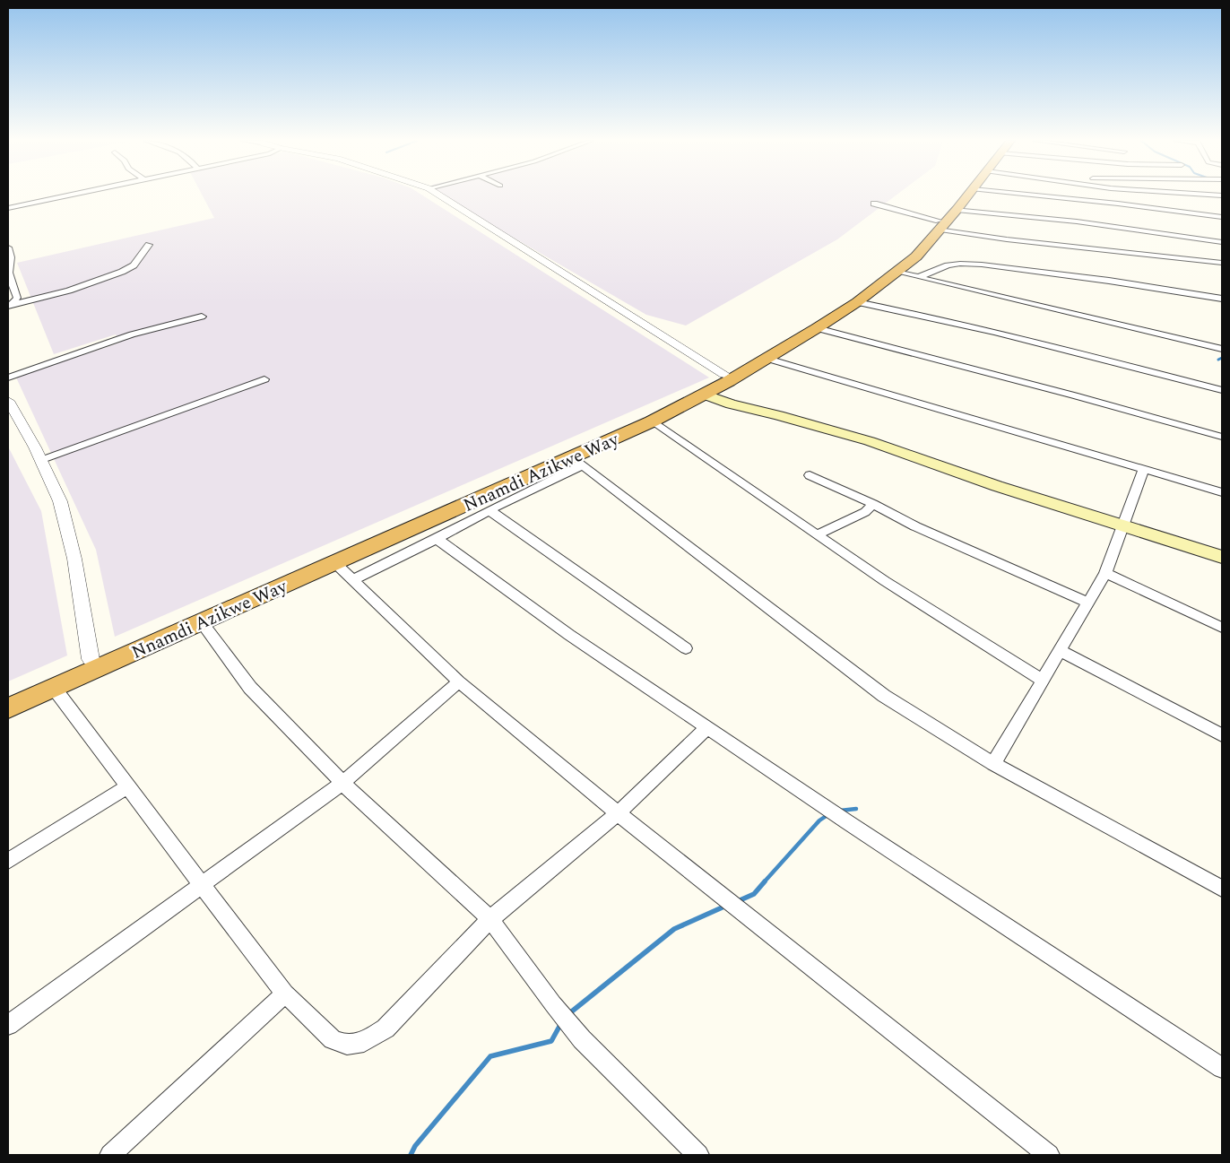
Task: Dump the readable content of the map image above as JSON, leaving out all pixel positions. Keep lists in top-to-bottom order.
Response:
{
  "streets": {
    "highway": ["Nnamdi Azikwe Way"]
  }
}
